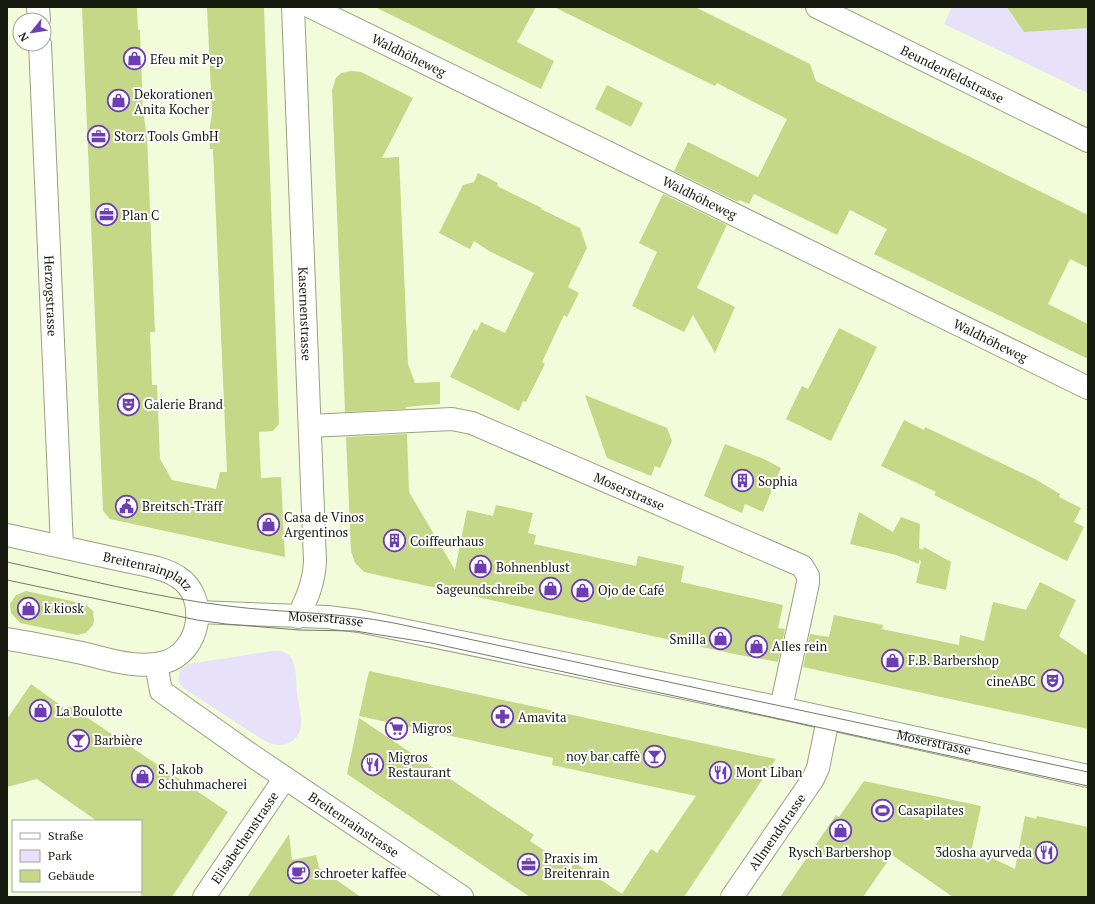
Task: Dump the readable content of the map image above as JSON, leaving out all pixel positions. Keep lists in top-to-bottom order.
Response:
{
  "streets": {
    "street": [
      "Waldhöheweg",
      "Beundenfeldstrasse",
      "Herzogstrasse",
      "Kasernenstrasse",
      "Moserstrasse",
      "Breitenrainplatz",
      "Breitenrainstrasse",
      "Allmendstrasse",
      "Elisabethenstrasse"
    ]
  },
  "crossings": [
    ["Herzogstrasse", "Breitenrainplatz"],
    ["Kasernenstrasse", "Moserstrasse"],
    ["Moserstrasse", "Breitenrainplatz"],
    ["Moserstrasse", "Allmendstrasse"],
    ["Breitenrainstrasse", "Elisabethenstrasse"]
  ],
  "places": {
    "shop": [
      "Efeu mit Pep",
      "Dekorationen Anita Kocher",
      "Casa de Vinos Argentinos",
      "Bohnenblust",
      "Sageundschreibe",
      "Ojo de Café",
      "k kiosk",
      "Smilla",
      "Alles rein",
      "F.B. Barbershop",
      "La Boulotte",
      "S. Jakob Schuhmacherei",
      "Rysch Barbershop"
    ],
    "office": ["Storz Tools GmbH", "Plan C", "Praxis im Breitenrain"],
    "theatre": ["Galerie Brand", "cineABC"],
    "building": ["Sophia", "Coiffeurhaus"],
    "public building": ["Breitsch-Träff"],
    "pharmacy": ["Amavita"],
    "supermarket": ["Migros"],
    "bar": ["Barbière", "noy bar caffè"],
    "restaurant": ["Migros Restaurant", "Mont Liban", "3dosha ayurveda"],
    "sports": ["Casapilates"],
    "cafe": ["schroeter kaffee"]
  },
  "legend": ["Straße", "Park", "Gebäude"],
  "north": "bottom left"
}
